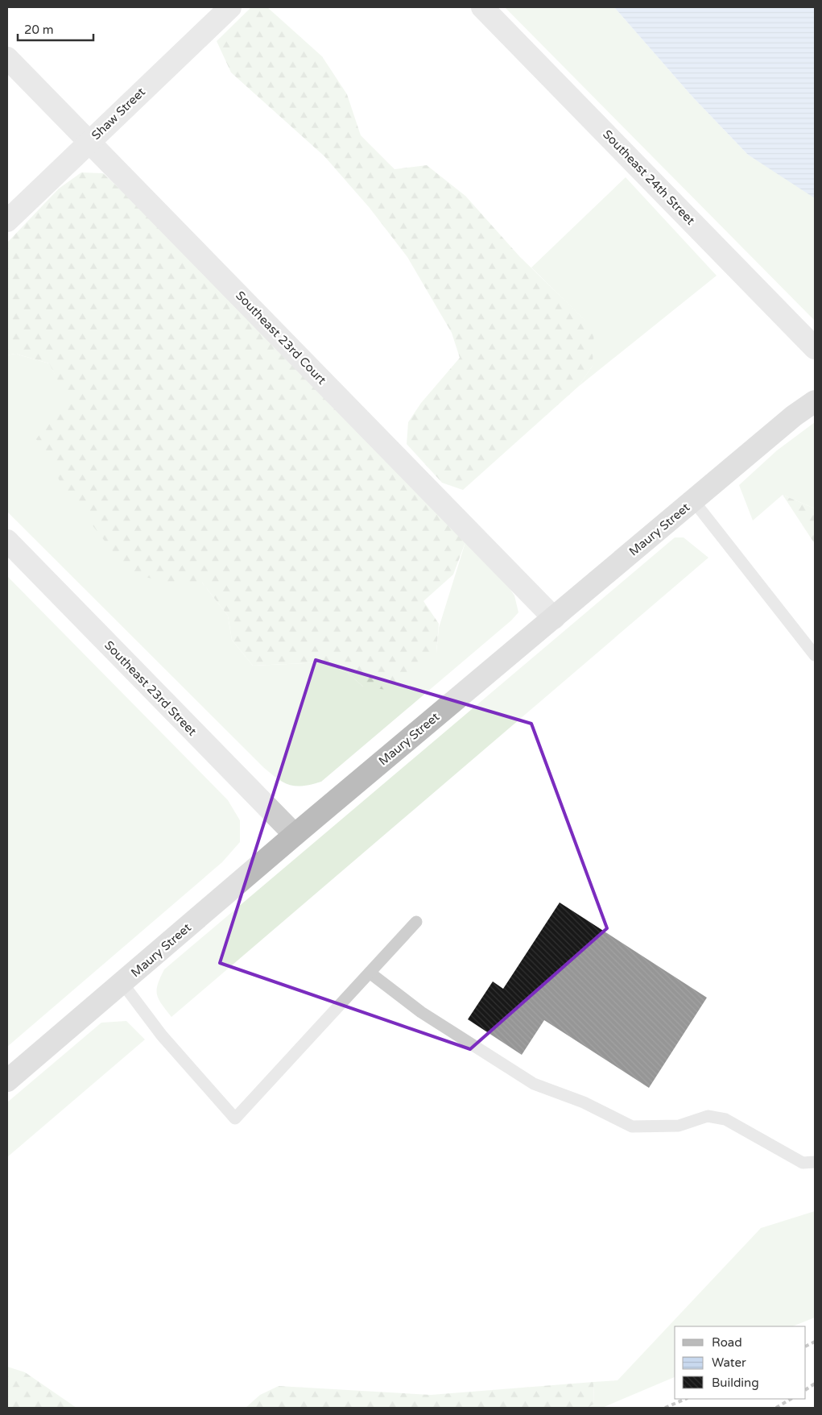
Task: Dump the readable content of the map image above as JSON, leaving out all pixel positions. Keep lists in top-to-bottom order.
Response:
{
  "streets": {
    "main road": ["Maury Street"],
    "street": [
      "Shaw Street",
      "Southeast 24th Street",
      "Southeast 23rd Court",
      "Southeast 23rd Street"
    ]
  },
  "crossings": [
    ["Shaw Street", "Southeast 23rd Court"],
    ["Southeast 23rd Court", "Maury Street"],
    ["Maury Street", "Southeast 23rd Street"]
  ],
  "legend": ["Road", "Water", "Building"],
  "scale_bar": "20 m"
}
